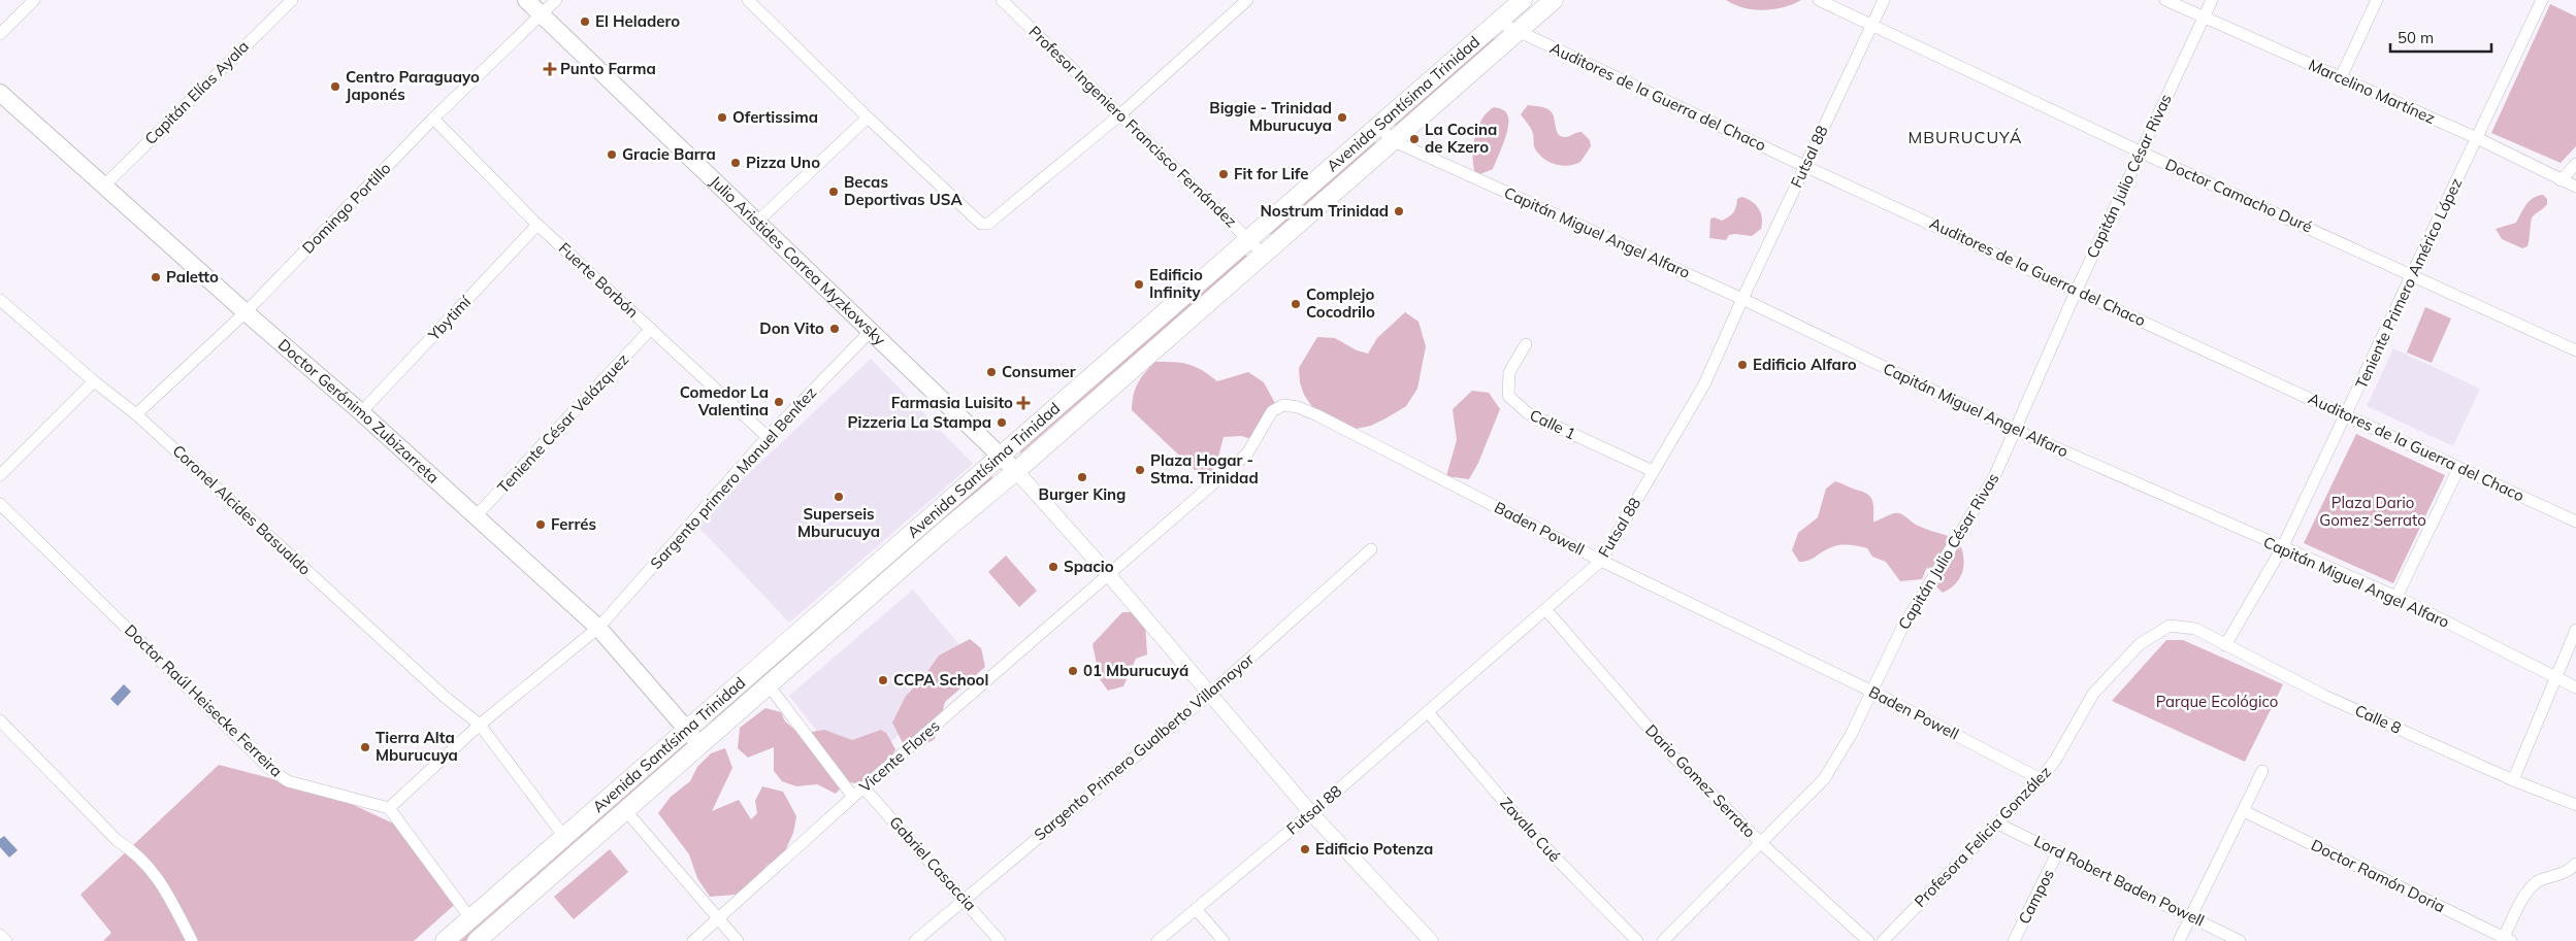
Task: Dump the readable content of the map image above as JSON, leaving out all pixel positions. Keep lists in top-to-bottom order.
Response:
{
  "streets": {
    "main road": ["Avenida Santísima Trinidad", "Julio Aristides Correa Myzkowsky", "Doctor Gerónimo Zubizarreta"],
    "street": [
      "Marcelino Martínez",
      "Capitán Elías Ayala",
      "Auditores de la Guerra del Chaco",
      "Profesor Ingeniero Francisco Fernández",
      "Futsal 88",
      "Capitán Julio César Rivas",
      "Doctor Camacho Duré",
      "Domingo Portillo",
      "Capitán Miguel Angel Alfaro",
      "Fuerte Borbón",
      "Teniente Primero Américo López",
      "Ybytimí",
      "Teniente César Velázquez",
      "Calle 1",
      "Sargento primero Manuel Benítez",
      "Coronel Alcides Basualdo",
      "Baden Powell",
      "Doctor Raúl Heisecke Ferreira",
      "Calle 8",
      "Sargento Primero Gualberto Villamayor",
      "Vicente Flores",
      "Dario Gomez Serrato",
      "Zavala Cué",
      "Profesora Felicia González",
      "Gabriel Casaccia",
      "Doctor Ramón Doria",
      "Lord Robert Baden Powell",
      "Campos"
    ]
  },
  "crossings": [
    ["Marcelino Martínez", "Capitán Julio César Rivas"],
    ["Marcelino Martínez", "Teniente Primero Américo López"],
    ["Capitán Elías Ayala", "Doctor Gerónimo Zubizarreta"],
    ["Auditores de la Guerra del Chaco", "Avenida Santísima Trinidad"],
    ["Auditores de la Guerra del Chaco", "Futsal 88"],
    ["Auditores de la Guerra del Chaco", "Capitán Julio César Rivas"],
    ["Auditores de la Guerra del Chaco", "Teniente Primero Américo López"],
    ["Avenida Santísima Trinidad", "Profesor Ingeniero Francisco Fernández"],
    ["Avenida Santísima Trinidad", "Capitán Miguel Angel Alfaro"],
    ["Avenida Santísima Trinidad", "Julio Aristides Correa Myzkowsky"],
    ["Avenida Santísima Trinidad", "Doctor Gerónimo Zubizarreta"],
    ["Avenida Santísima Trinidad", "Coronel Alcides Basualdo"],
    ["Futsal 88", "Doctor Camacho Duré"],
    ["Futsal 88", "Capitán Miguel Angel Alfaro"],
    ["Futsal 88", "Calle 1"],
    ["Futsal 88", "Baden Powell"],
    ["Futsal 88", "Dario Gomez Serrato"],
    ["Futsal 88", "Zavala Cué"],
    ["Capitán Julio César Rivas", "Doctor Camacho Duré"],
    ["Capitán Julio César Rivas", "Capitán Miguel Angel Alfaro"],
    ["Capitán Julio César Rivas", "Baden Powell"],
    ["Capitán Julio César Rivas", "Dario Gomez Serrato"],
    ["Doctor Camacho Duré", "Teniente Primero Américo López"],
    ["Domingo Portillo", "Julio Aristides Correa Myzkowsky"],
    ["Domingo Portillo", "Fuerte Borbón"],
    ["Domingo Portillo", "Doctor Gerónimo Zubizarreta"],
    ["Domingo Portillo", "Coronel Alcides Basualdo"],
    ["Capitán Miguel Angel Alfaro", "Teniente Primero Américo López"],
    ["Julio Aristides Correa Myzkowsky", "Sargento primero Manuel Benítez"],
    ["Fuerte Borbón", "Ybytimí"],
    ["Fuerte Borbón", "Teniente César Velázquez"],
    ["Fuerte Borbón", "Sargento primero Manuel Benítez"],
    ["Teniente Primero Américo López", "Calle 8"],
    ["Ybytimí", "Doctor Gerónimo Zubizarreta"],
    ["Doctor Gerónimo Zubizarreta", "Teniente César Velázquez"],
    ["Doctor Gerónimo Zubizarreta", "Sargento primero Manuel Benítez"],
    ["Baden Powell", "Vicente Flores"],
    ["Baden Powell", "Profesora Felicia González"],
    ["Calle 8", "Profesora Felicia González"],
    ["Sargento Primero Gualberto Villamayor", "Gabriel Casaccia"],
    ["Vicente Flores", "Gabriel Casaccia"],
    ["Profesora Felicia González", "Lord Robert Baden Powell"],
    ["Lord Robert Baden Powell", "Campos"]
  ],
  "districts": ["MBURUCUYÁ"],
  "parks": ["Plaza Dario Gomez Serrato", "Parque Ecológico"],
  "places": {
    "other": [
      "El Heladero",
      "Centro Paraguayo Japonés",
      "Ofertissima",
      "Biggie - Trinidad Mburucuya",
      "La Cocina de Kzero",
      "Gracie Barra",
      "Pizza Uno",
      "Fit for Life",
      "Becas Deportivas USA",
      "Nostrum Trinidad",
      "Paletto",
      "Edificio Infinity",
      "Complejo Cocodrilo",
      "Don Vito",
      "Edificio Alfaro",
      "Consumer",
      "Comedor La Valentina",
      "Pizzeria La Stampa",
      "Plaza Hogar - Stma. Trinidad",
      "Burger King",
      "Superseis Mburucuya",
      "Ferrés",
      "Spacio",
      "01 Mburucuyá",
      "CCPA School",
      "Tierra Alta Mburucuya",
      "Edificio Potenza"
    ],
    "health": ["Punto Farma", "Farmasia Luisito"]
  },
  "scale_bar": "50 m"
}
